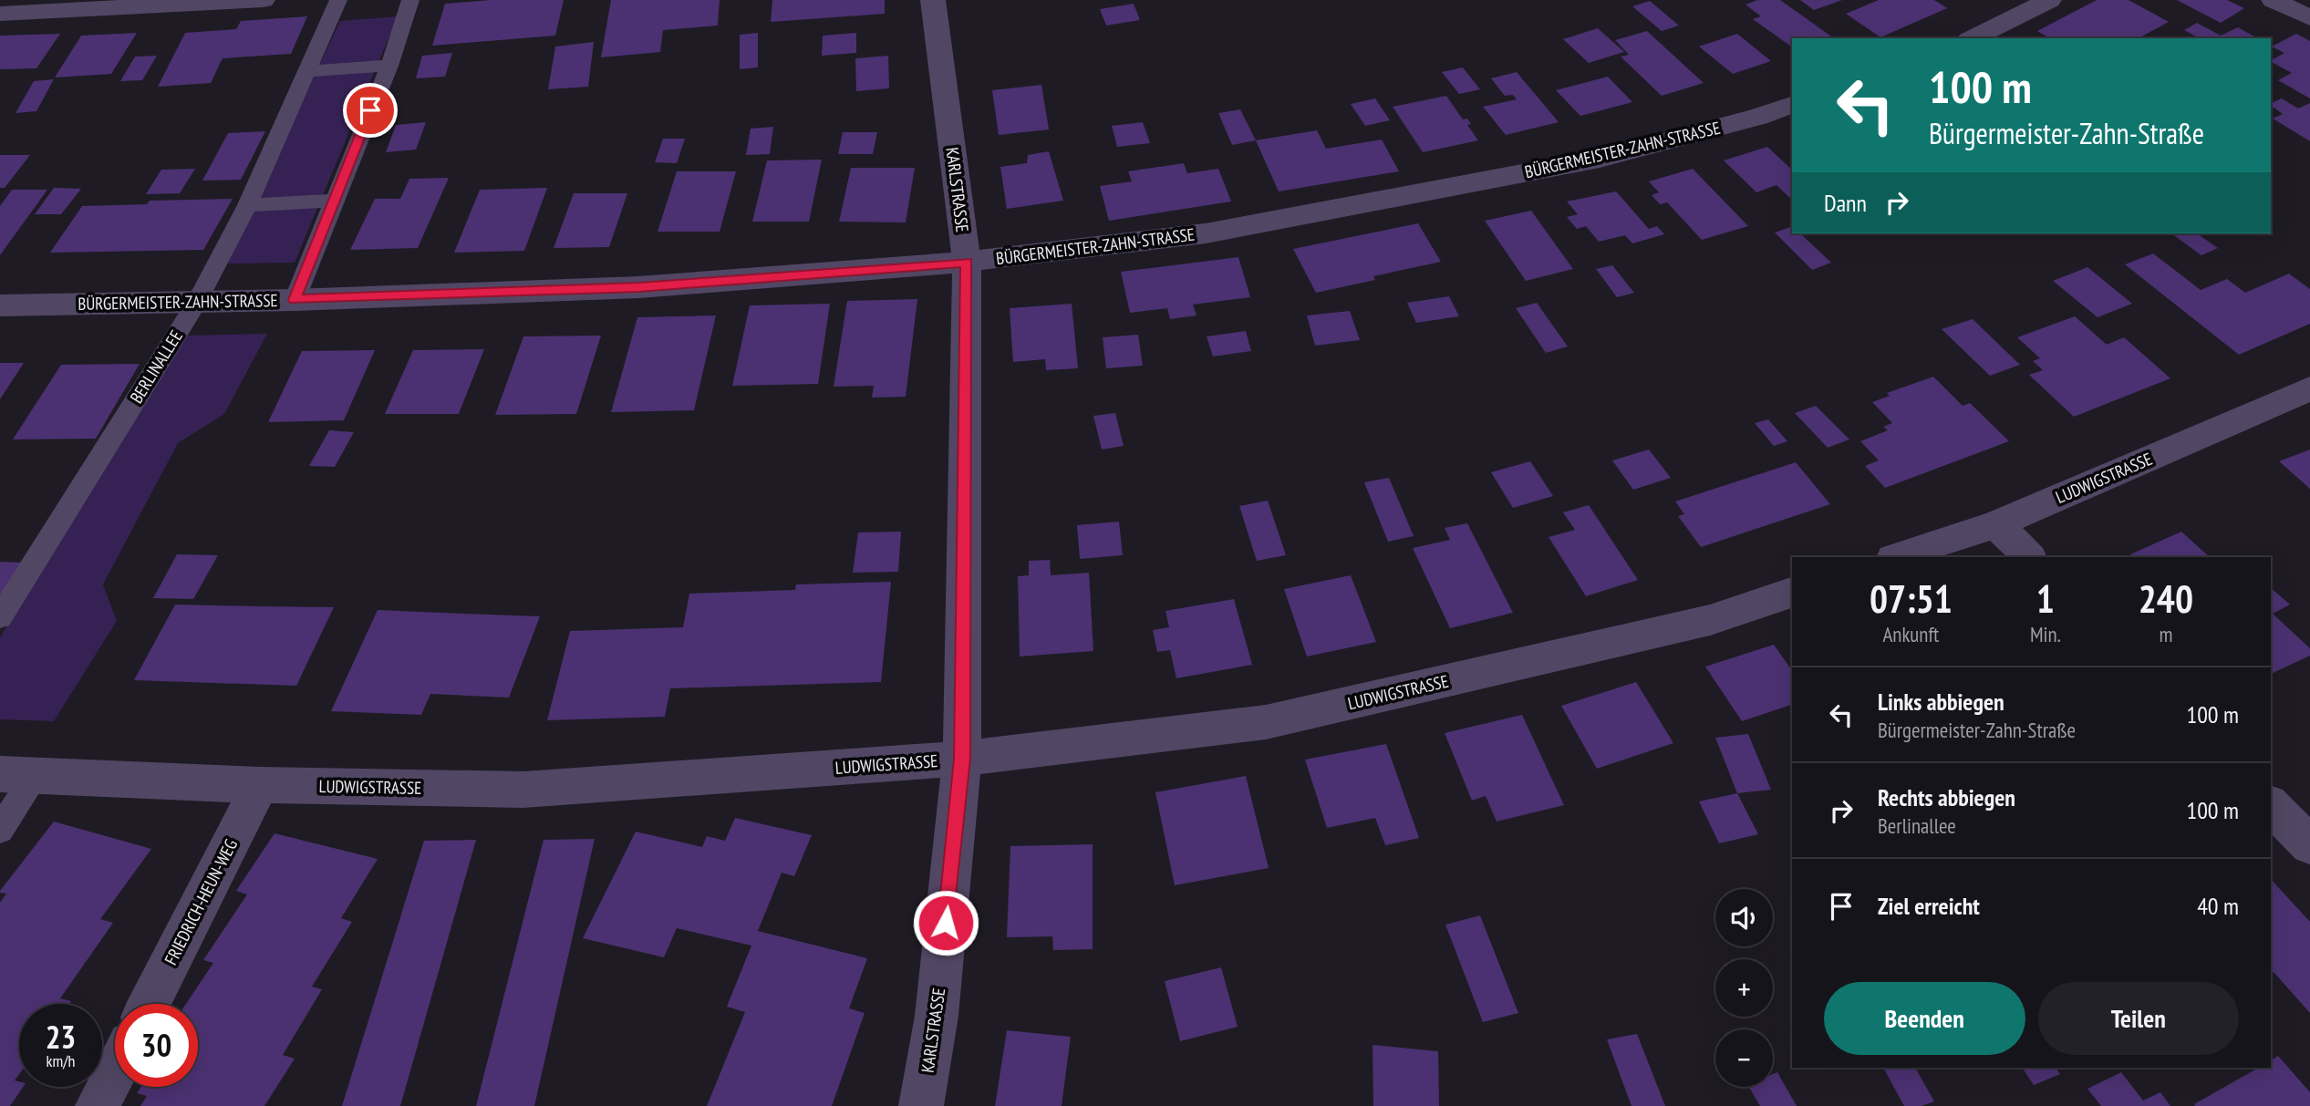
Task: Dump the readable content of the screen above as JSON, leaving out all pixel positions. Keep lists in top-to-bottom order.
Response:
{
  "streets": {
    "street": [
      "BÜRGERMEISTER-ZAHN-STRASSE",
      "KARLSTRASSE",
      "LUDWIGSTRASSE",
      "FRIEDRICH-HEUN-WEG"
    ],
    "lane": ["BERLINALLEE"]
  },
  "crossings": [
    ["BÜRGERMEISTER-ZAHN-STRASSE", "KARLSTRASSE"],
    ["BÜRGERMEISTER-ZAHN-STRASSE", "BERLINALLEE"],
    ["KARLSTRASSE", "LUDWIGSTRASSE"],
    ["LUDWIGSTRASSE", "FRIEDRICH-HEUN-WEG"]
  ],
  "page": {
    "turn": ["100 m", "Bürgermeister-Zahn-Straße"],
    "then": "Dann",
    "eta": [
      "07:51",
      "Ankunft",
      "1",
      "Min.",
      "240",
      "m"
    ],
    "list": [
      {
        "name": "Links abbiegen",
        "note": "Bürgermeister-Zahn-Straße",
        "value": "100 m"
      },
      {
        "name": "Rechts abbiegen",
        "note": "Berlinallee",
        "value": "100 m"
      },
      {
        "name": "Ziel erreicht",
        "value": "40 m"
      }
    ],
    "map_buttons": ["+", "−"],
    "buttons": ["Beenden", "Teilen"],
    "speed": "23 km/h",
    "limit": "30"
  }
}
